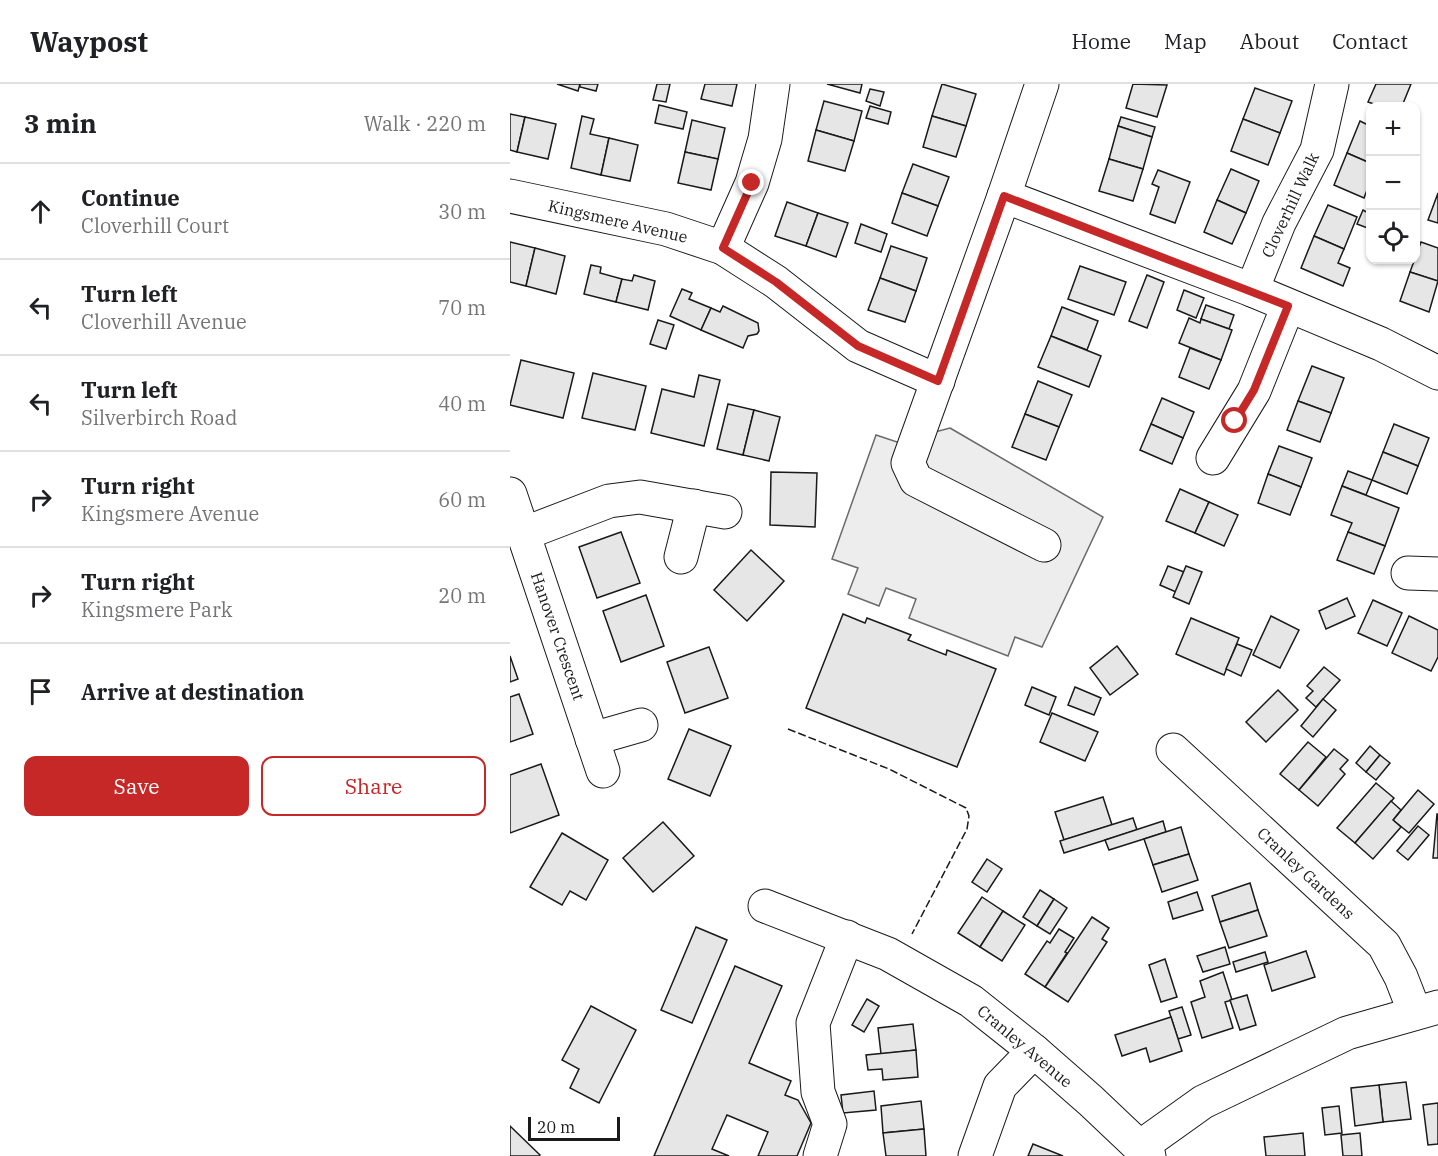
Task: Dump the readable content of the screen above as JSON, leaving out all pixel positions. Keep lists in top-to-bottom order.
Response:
{
  "streets": {
    "street": [
      "Cloverhill Walk",
      "Kingsmere Avenue",
      "Hanover Crescent",
      "Cranley Gardens",
      "Cranley Avenue"
    ]
  },
  "crossings": [
    ["Cranley Gardens", "Cranley Avenue"]
  ],
  "scale_bar": "20 m",
  "page": {
    "header": "Waypost",
    "nav": [
      "Home",
      "Map",
      "About",
      "Contact"
    ],
    "heading": ["3 min", "Walk · 220 m"],
    "map_buttons": ["+", "−"],
    "list": [
      ["Continue", "Cloverhill Court", "30 m"],
      ["Turn left", "Cloverhill Avenue", "70 m"],
      ["Turn left", "Silverbirch Road", "40 m"],
      ["Turn right", "Kingsmere Avenue", "60 m"],
      ["Turn right", "Kingsmere Park", "20 m"],
      "Arrive at destination"
    ],
    "buttons": ["Save", "Share"],
    "scale": "20 m"
  }
}
